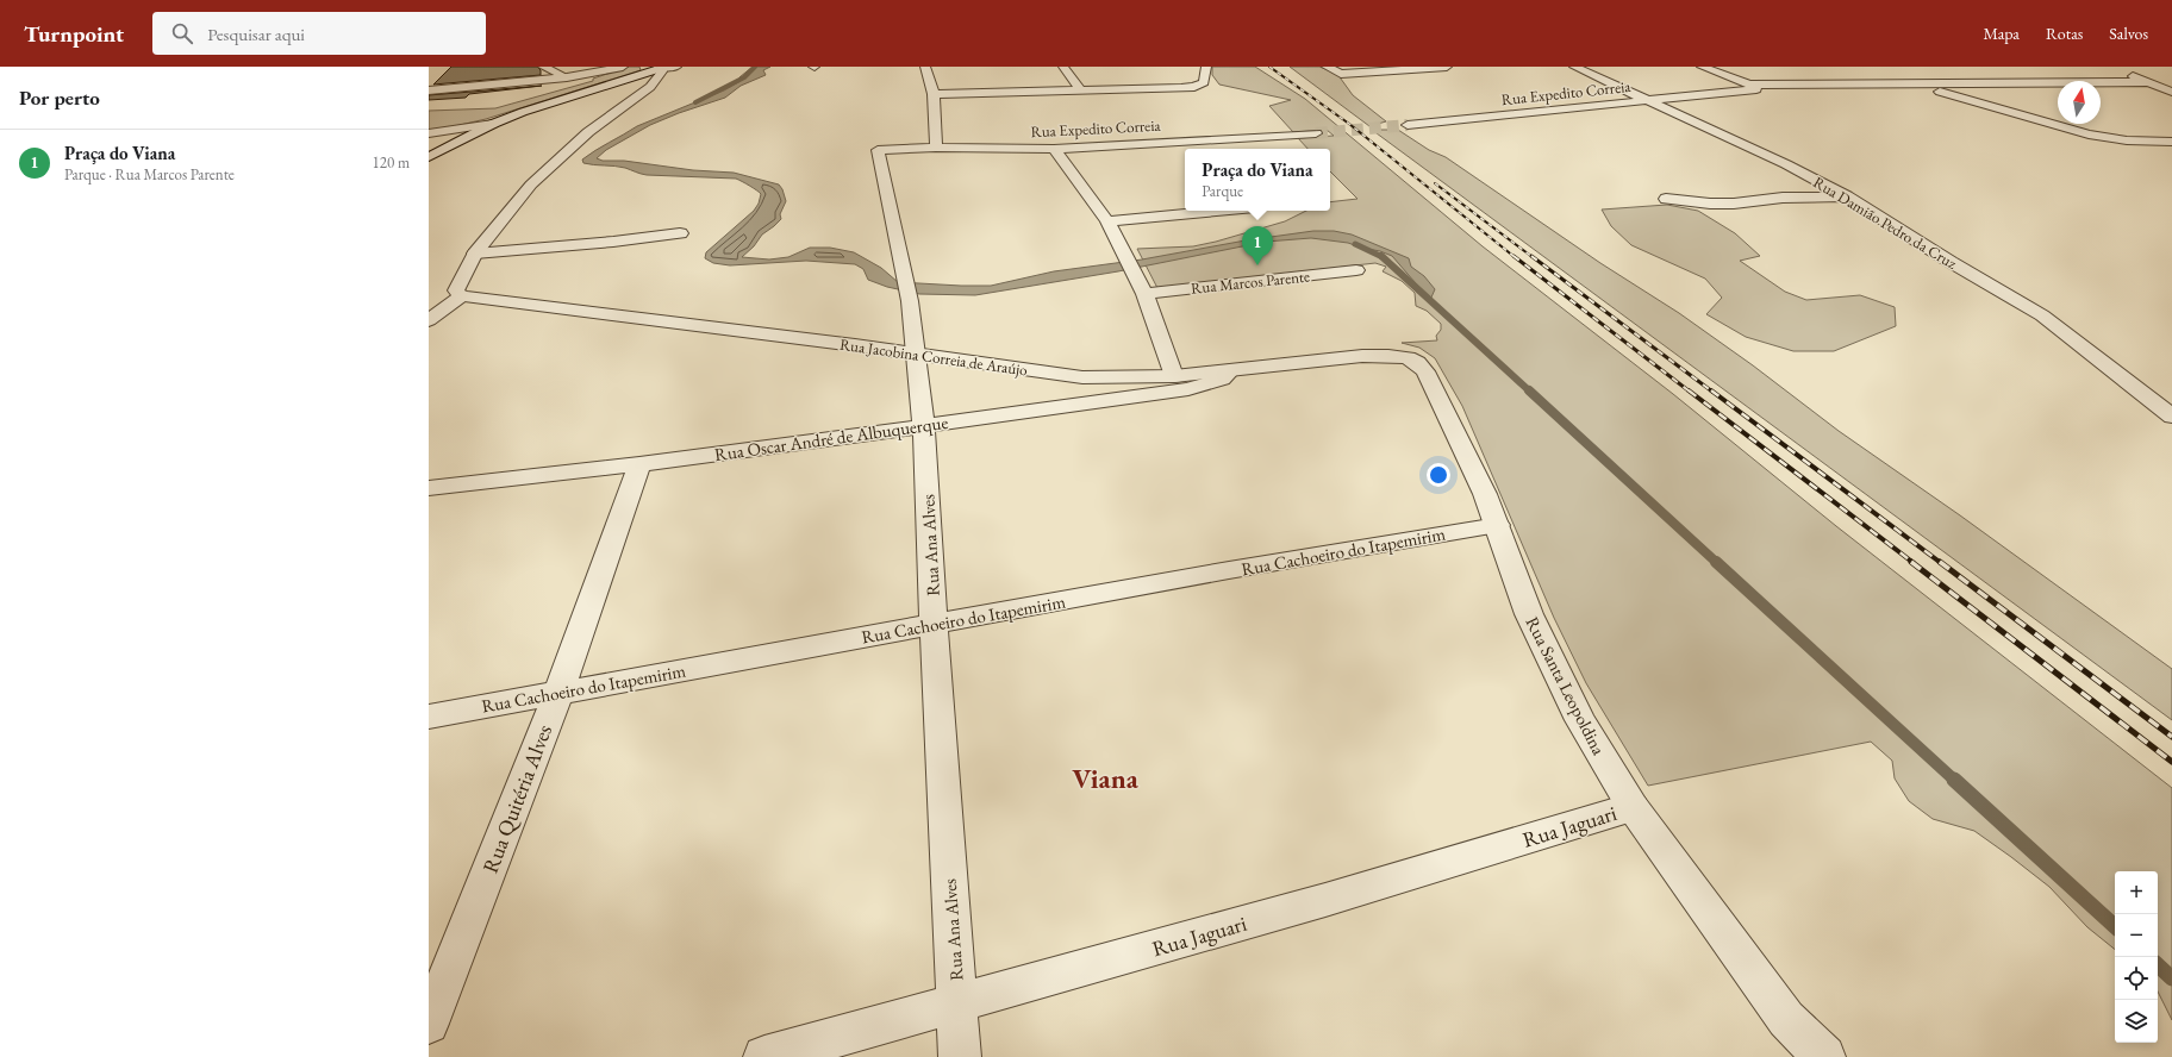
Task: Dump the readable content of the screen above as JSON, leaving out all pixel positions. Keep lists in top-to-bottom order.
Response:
{
  "streets": {
    "street": [
      "Rua Expedito Correia",
      "Rua Damião Pedro da Cruz",
      "Rua Marcos Parente",
      "Rua Jacobina Correia de Araújo",
      "Rua Oscar André de Albuquerque",
      "Rua Ana Alves",
      "Rua Cachoeiro do Itapemirim",
      "Rua Santa Leopoldina",
      "Rua Quitéria Alves",
      "Rua Jaguari"
    ]
  },
  "crossings": [
    ["Rua Expedito Correia", "Rua Damião Pedro da Cruz"],
    ["Rua Expedito Correia", "Rua Ana Alves"],
    ["Rua Jacobina Correia de Araújo", "Rua Oscar André de Albuquerque"],
    ["Rua Jacobina Correia de Araújo", "Rua Ana Alves"],
    ["Rua Jacobina Correia de Araújo", "Rua Santa Leopoldina"],
    ["Rua Oscar André de Albuquerque", "Rua Ana Alves"],
    ["Rua Oscar André de Albuquerque", "Rua Quitéria Alves"],
    ["Rua Ana Alves", "Rua Cachoeiro do Itapemirim"],
    ["Rua Ana Alves", "Rua Jaguari"],
    ["Rua Cachoeiro do Itapemirim", "Rua Santa Leopoldina"],
    ["Rua Cachoeiro do Itapemirim", "Rua Quitéria Alves"],
    ["Rua Santa Leopoldina", "Rua Jaguari"]
  ],
  "districts": ["Viana"],
  "north": "top",
  "page": {
    "header": "Turnpoint",
    "search": "Pesquisar aqui",
    "nav": ["Mapa", "Rotas", "Salvos"],
    "heading": "Por perto",
    "list": [
      {
        "mark": "1",
        "name": "Praça do Viana",
        "note": "Parque · Rua Marcos Parente",
        "value": "120 m"
      }
    ],
    "popup": ["Praça do Viana", "Parque"],
    "pins": "1",
    "map_buttons": ["+", "−"]
  }
}
